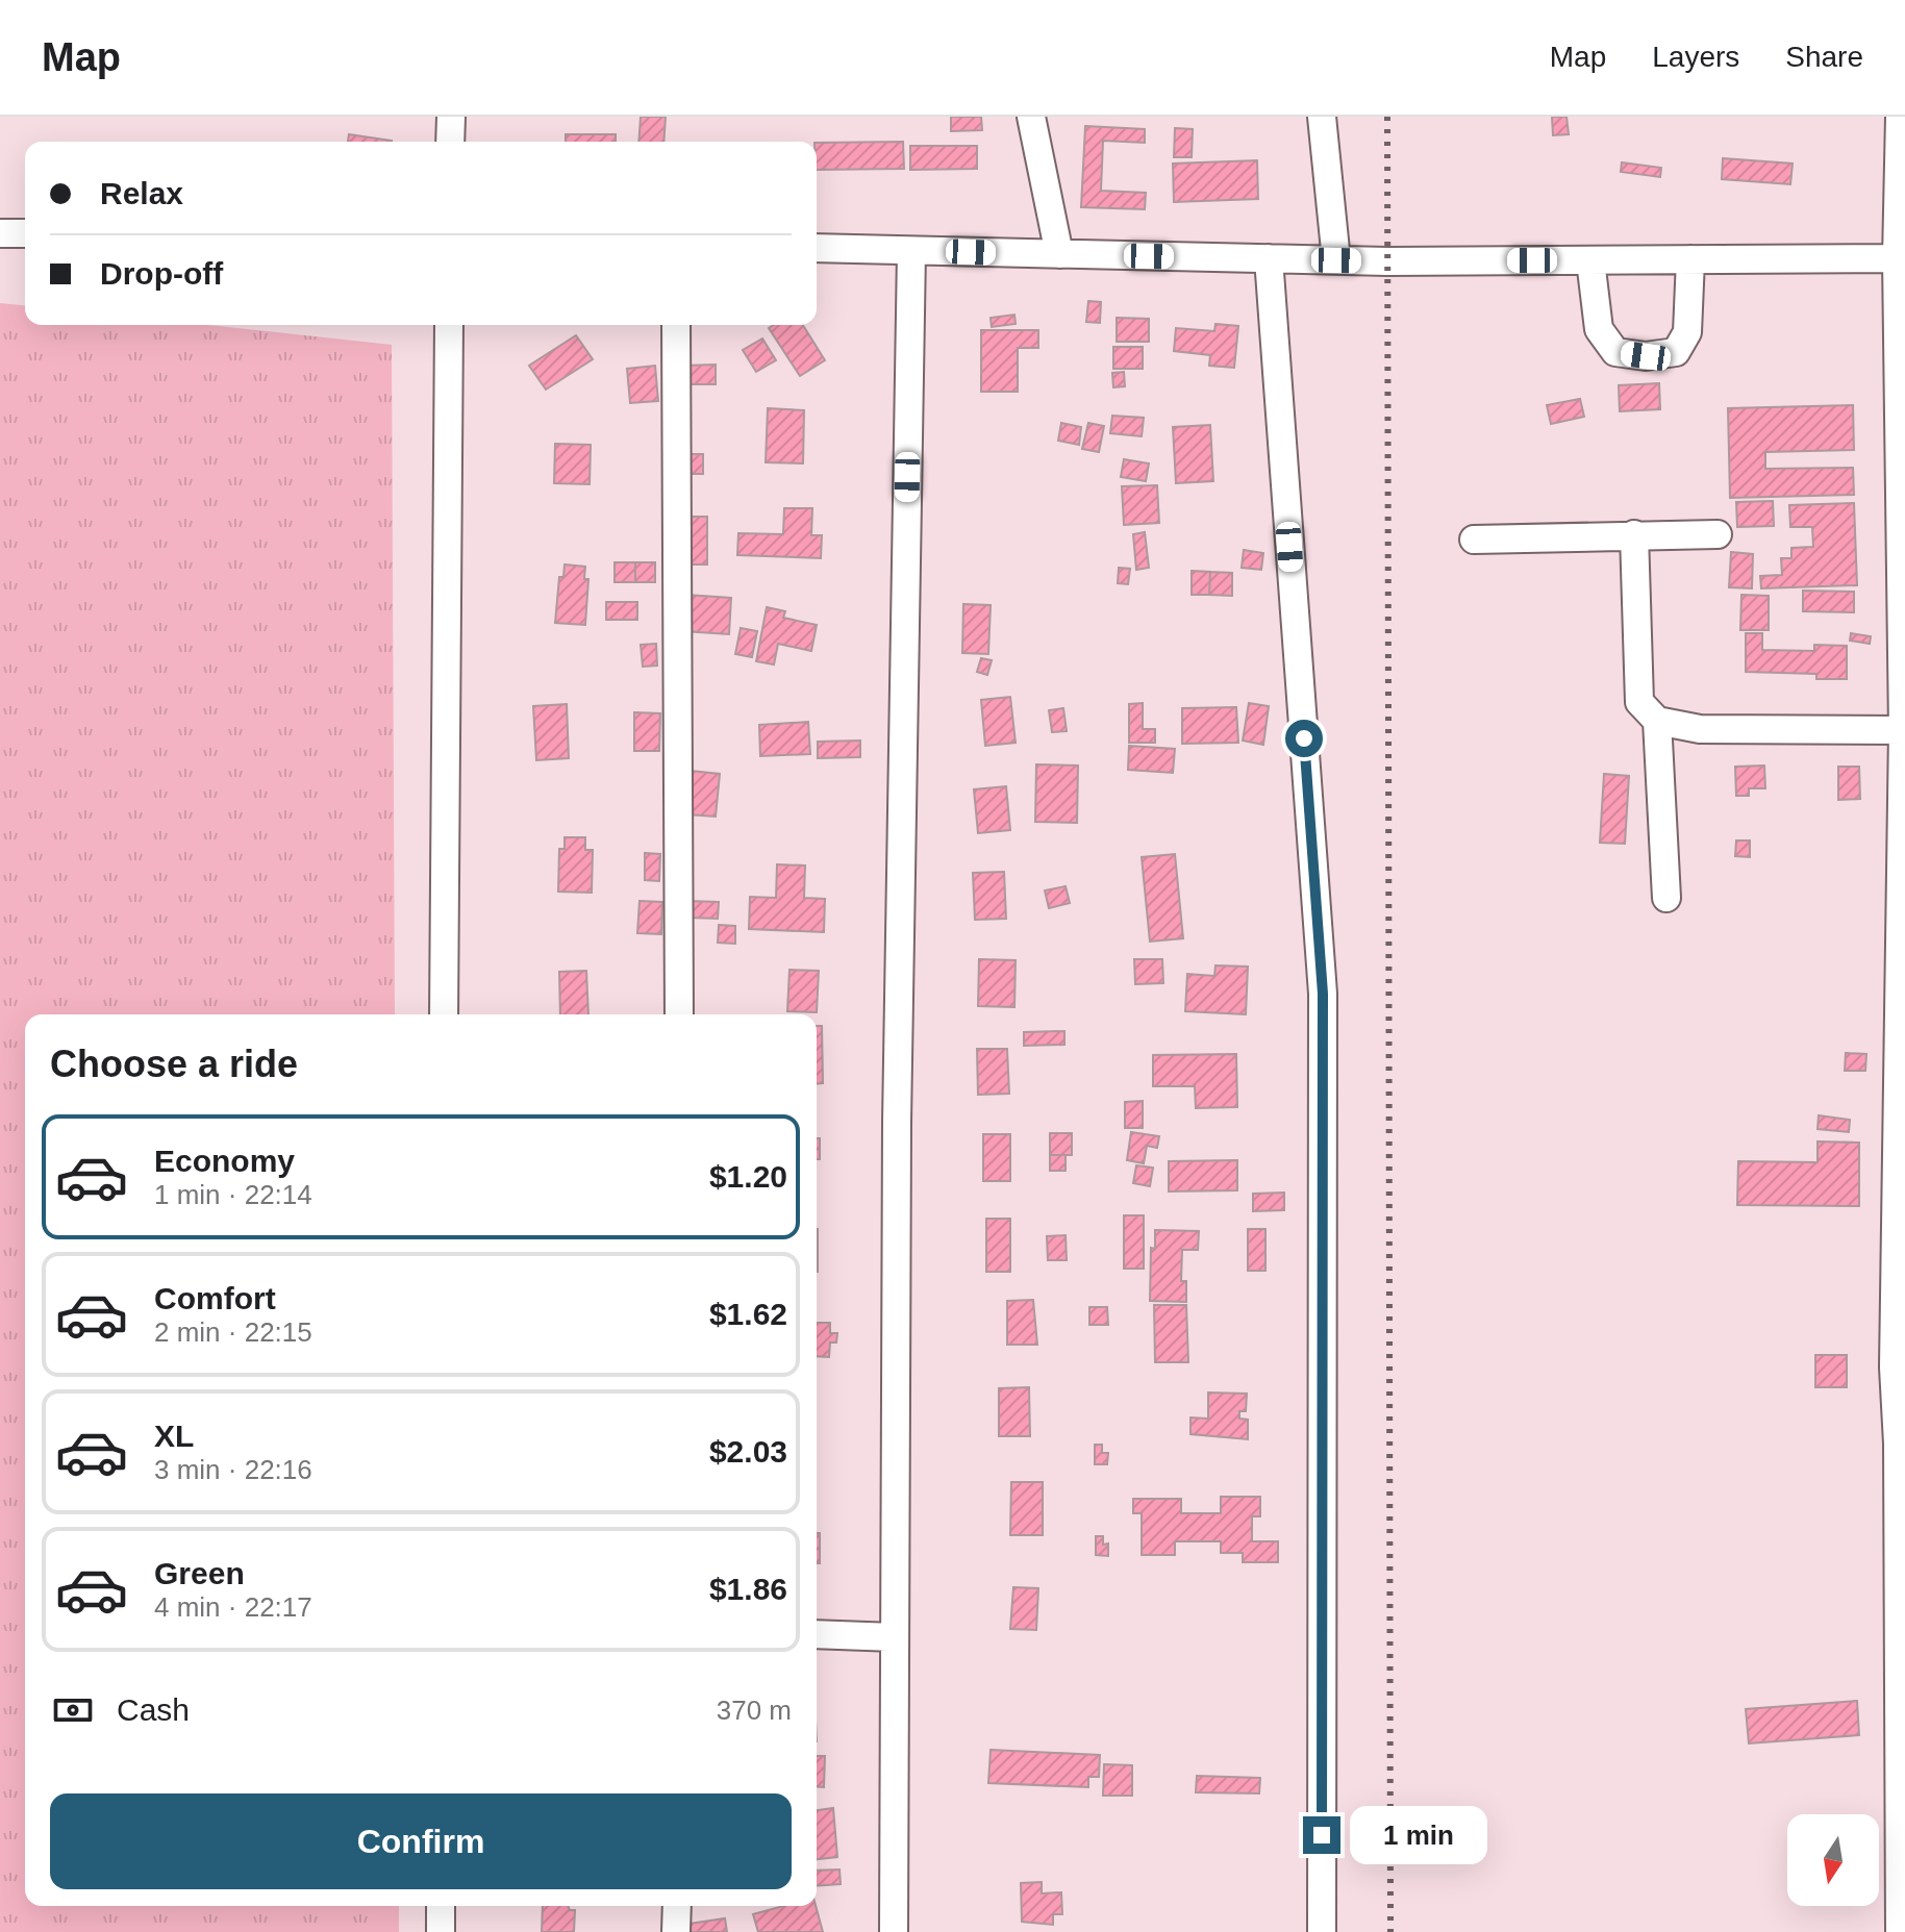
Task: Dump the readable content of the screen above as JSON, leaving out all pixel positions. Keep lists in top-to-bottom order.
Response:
{
  "north": "bottom",
  "page": {
    "header": "Map",
    "nav": ["Map", "Layers", "Share"],
    "banner": ["Relax", "Drop-off"],
    "heading": "Choose a ride",
    "list": [
      {
        "name": "Economy",
        "note": "1 min · 22:14",
        "value": "$1.20"
      },
      {
        "name": "Comfort",
        "note": "2 min · 22:15",
        "value": "$1.62"
      },
      {
        "name": "XL",
        "note": "3 min · 22:16",
        "value": "$2.03"
      },
      {
        "name": "Green",
        "note": "4 min · 22:17",
        "value": "$1.86"
      }
    ],
    "pay": ["Cash", "370 m"],
    "buttons": "Confirm",
    "bubble": "1 min"
  }
}
